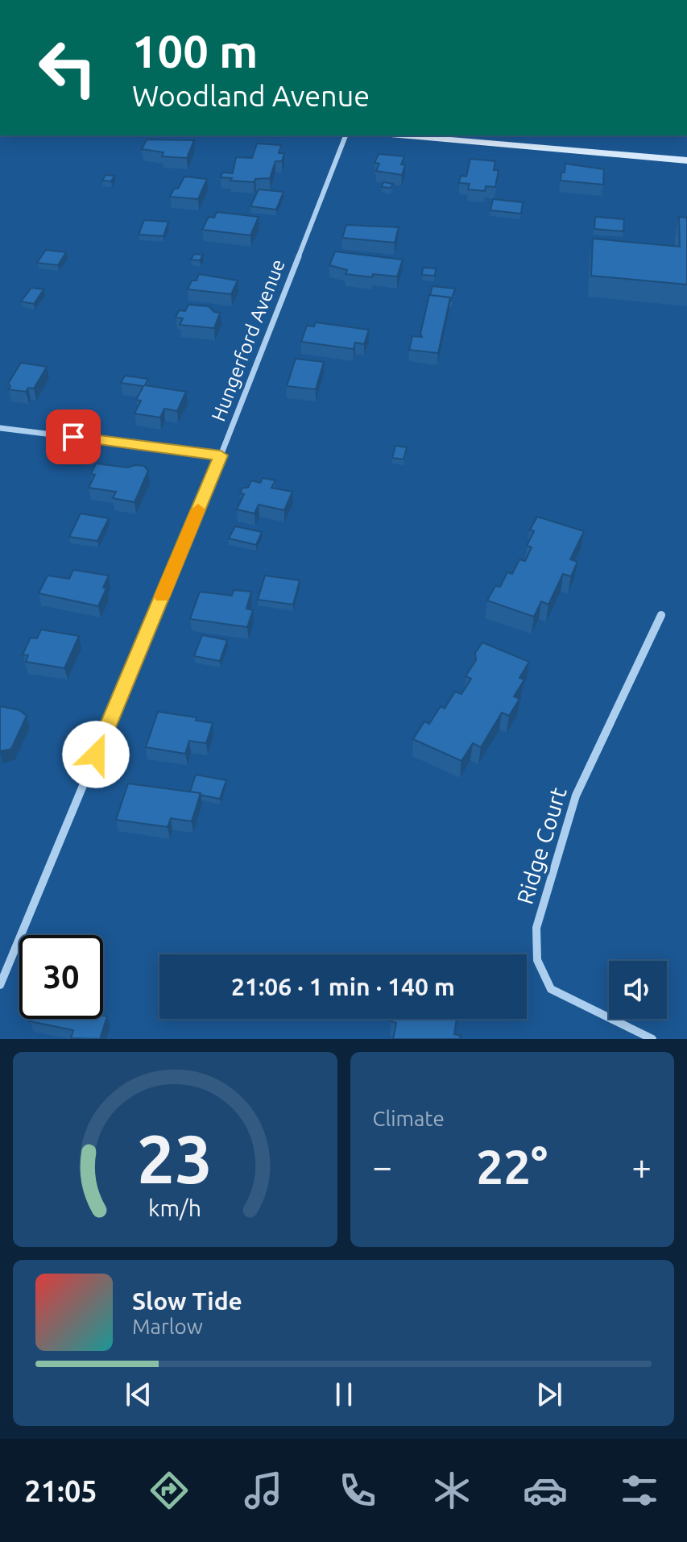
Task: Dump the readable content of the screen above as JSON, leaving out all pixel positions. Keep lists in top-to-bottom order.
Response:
{
  "streets": {
    "street": ["Hungerford Avenue", "Ridge Court"]
  },
  "page": {
    "turn": ["100 m", "Woodland Avenue"],
    "limit": "30",
    "trip": "21:06 · 1 min · 140 m",
    "tile": "Climate",
    "heat": ["−", "22°", "+"],
    "song": ["Slow Tide", "Marlow"],
    "tabs": "21:05",
    "gauge": ["23", "km/h"]
  }
}
